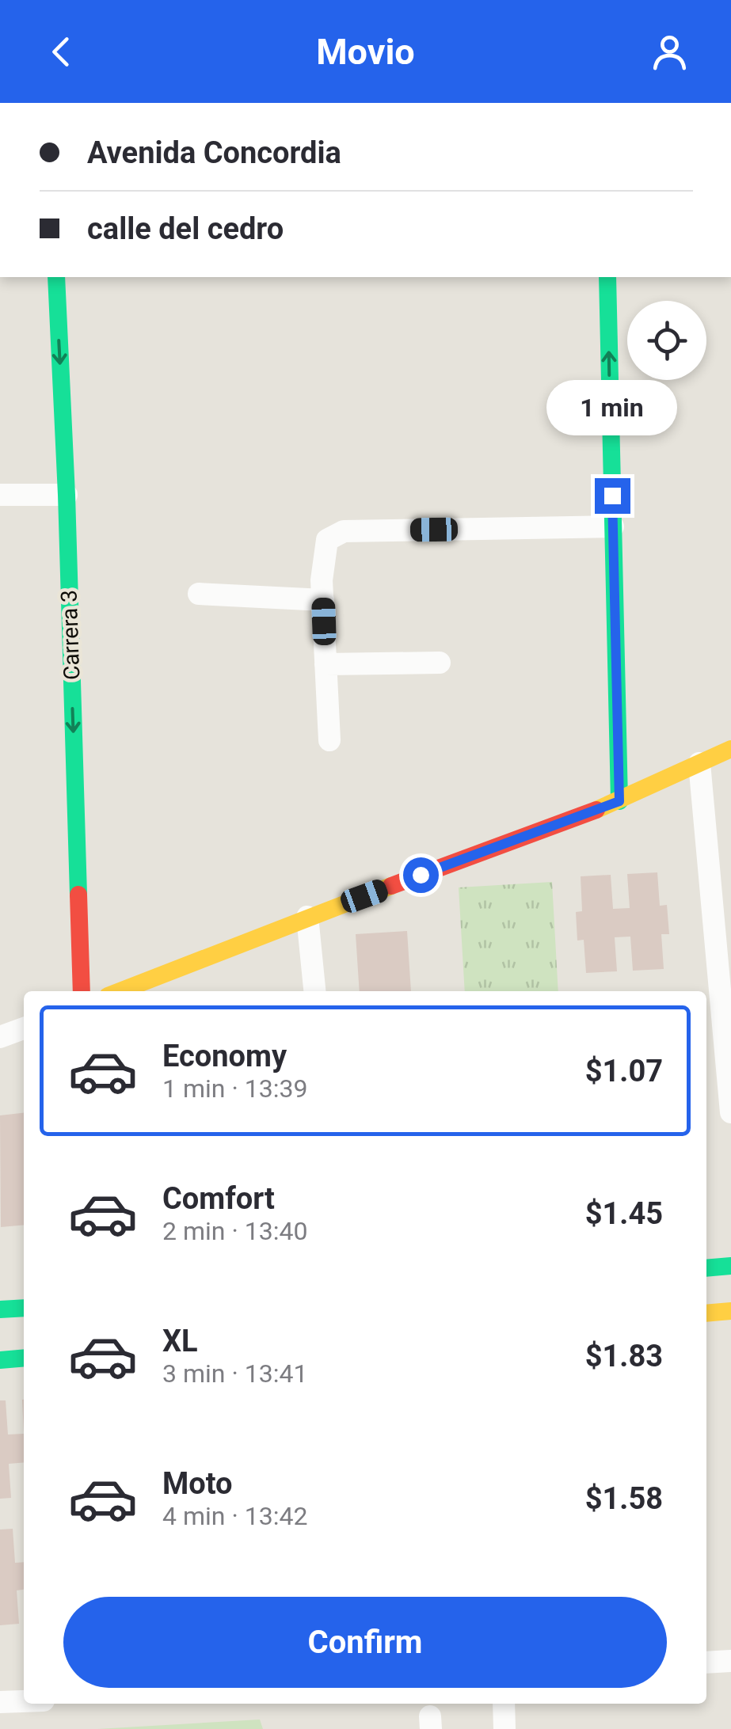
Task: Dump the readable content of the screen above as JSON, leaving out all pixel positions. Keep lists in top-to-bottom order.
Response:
{
  "streets": {
    "street": ["Carrera 3"]
  },
  "one_way": ["Carrera 3"],
  "page": {
    "header": "Movio",
    "banner": ["Avenida Concordia", "calle del cedro"],
    "bubble": "1 min",
    "list": [
      {
        "name": "Economy",
        "note": "1 min · 13:39",
        "value": "$1.07"
      },
      {
        "name": "Comfort",
        "note": "2 min · 13:40",
        "value": "$1.45"
      },
      {
        "name": "XL",
        "note": "3 min · 13:41",
        "value": "$1.83"
      },
      {
        "name": "Moto",
        "note": "4 min · 13:42",
        "value": "$1.58"
      }
    ],
    "buttons": "Confirm"
  }
}
